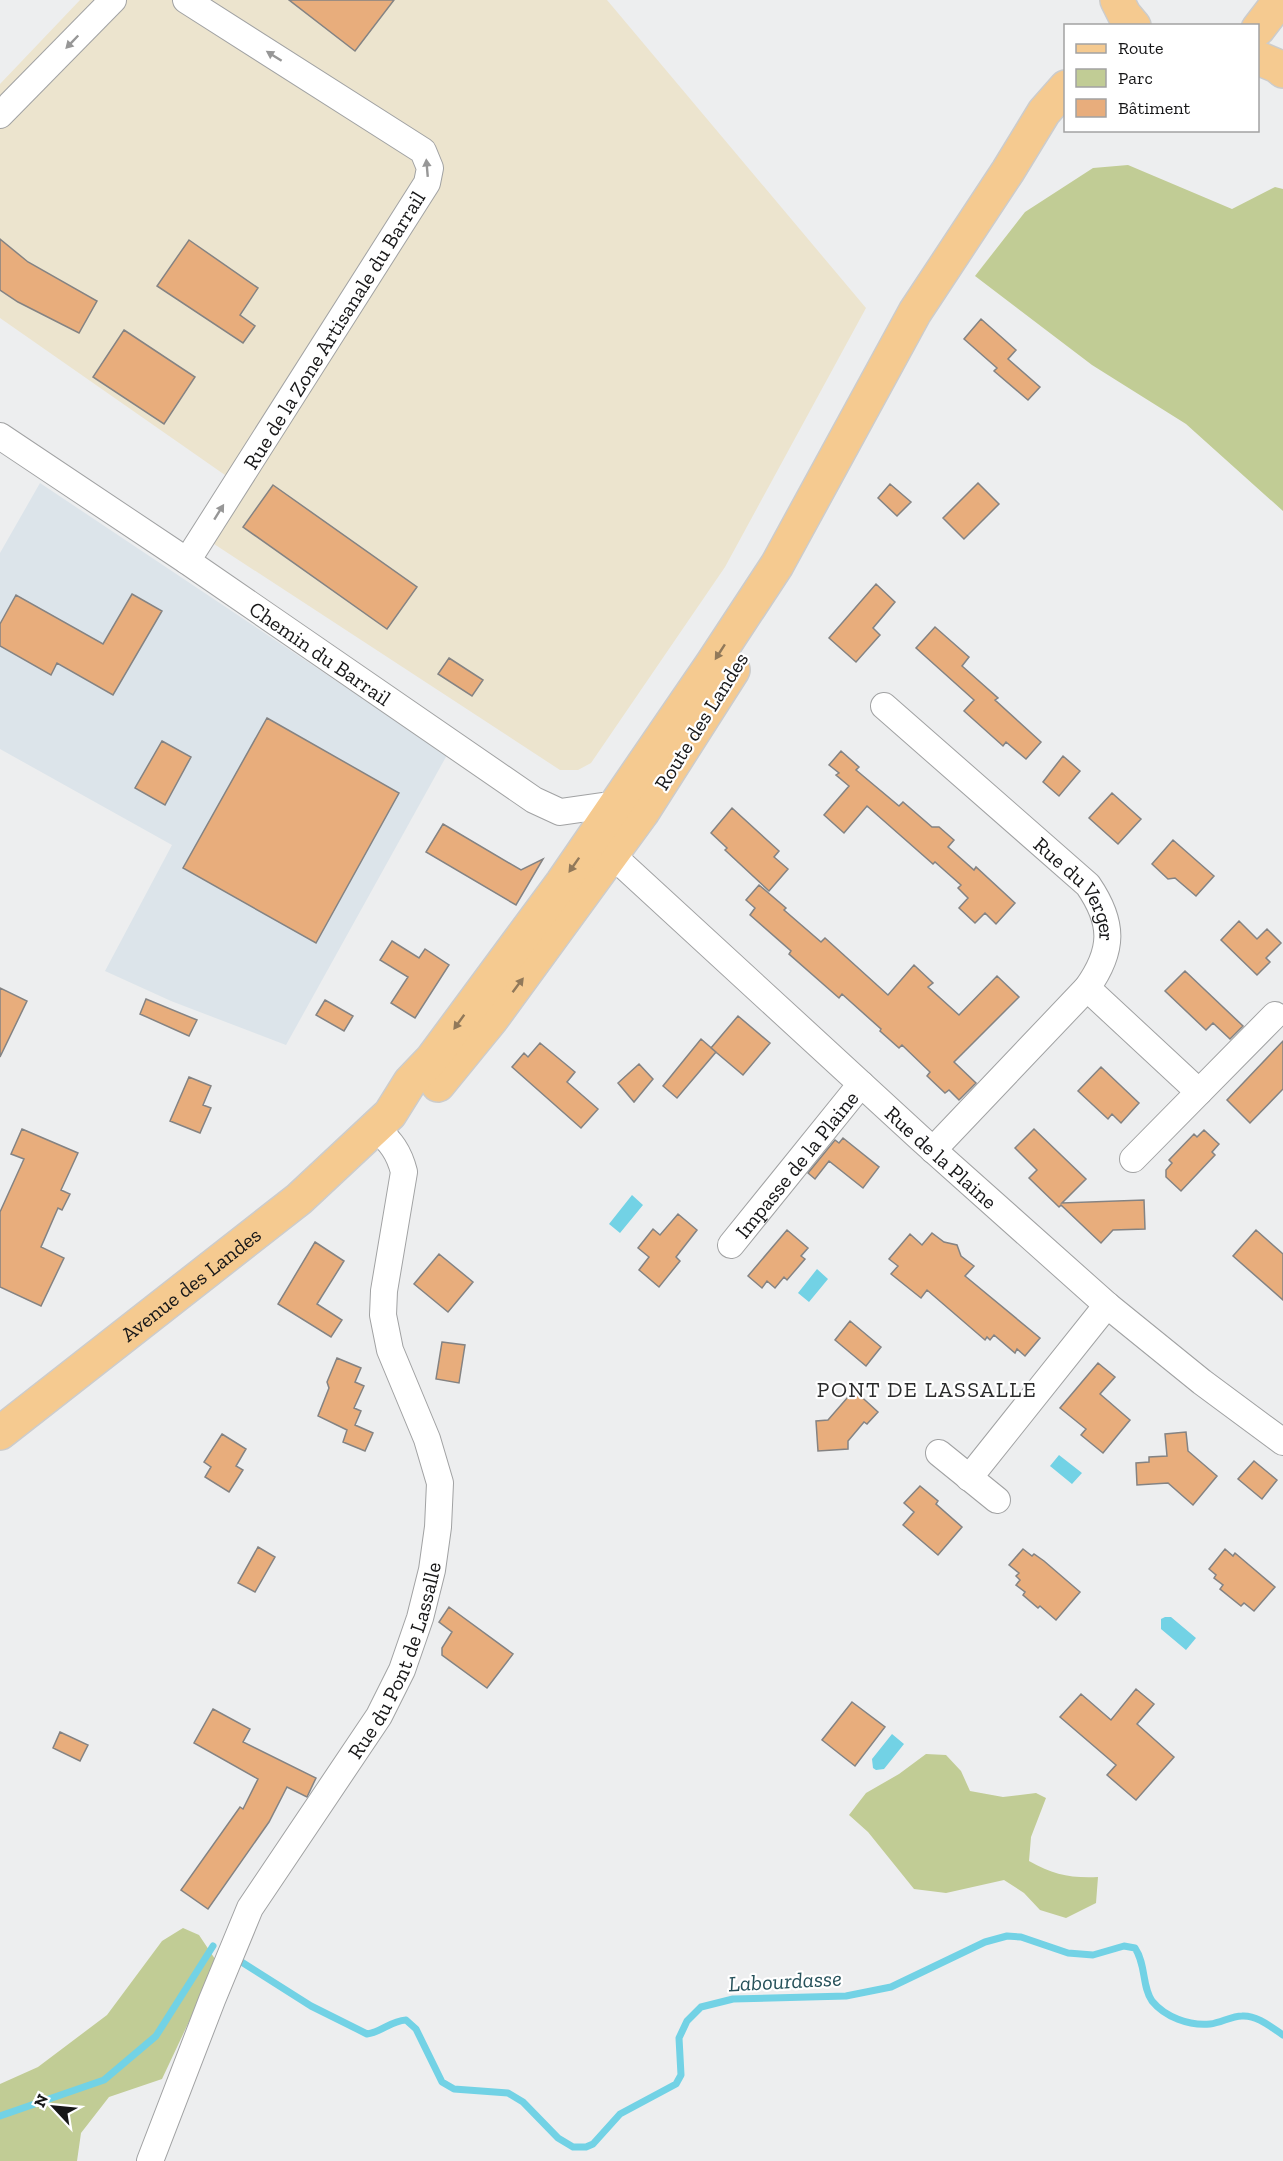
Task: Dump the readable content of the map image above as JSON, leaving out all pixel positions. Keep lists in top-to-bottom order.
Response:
{
  "streets": {
    "main road": ["Route des Landes", "Avenue des Landes"],
    "street": [
      "Rue de la Zone Artisanale du Barrail",
      "Chemin du Barrail",
      "Rue du Verger",
      "Rue de la Plaine",
      "Impasse de la Plaine",
      "Rue du Pont de Lassalle"
    ]
  },
  "crossings": [
    ["Rue de la Zone Artisanale du Barrail", "Chemin du Barrail"],
    ["Chemin du Barrail", "Route des Landes"],
    ["Route des Landes", "Rue de la Plaine"],
    ["Route des Landes", "Avenue des Landes"],
    ["Route des Landes", "Rue du Pont de Lassalle"],
    ["Rue du Verger", "Rue de la Plaine"],
    ["Rue de la Plaine", "Impasse de la Plaine"],
    ["Avenue des Landes", "Rue du Pont de Lassalle"]
  ],
  "districts": ["PONT DE LASSALLE"],
  "water": ["Labourdasse"],
  "legend": ["Route", "Parc", "Bâtiment"],
  "north": "top left"
}
